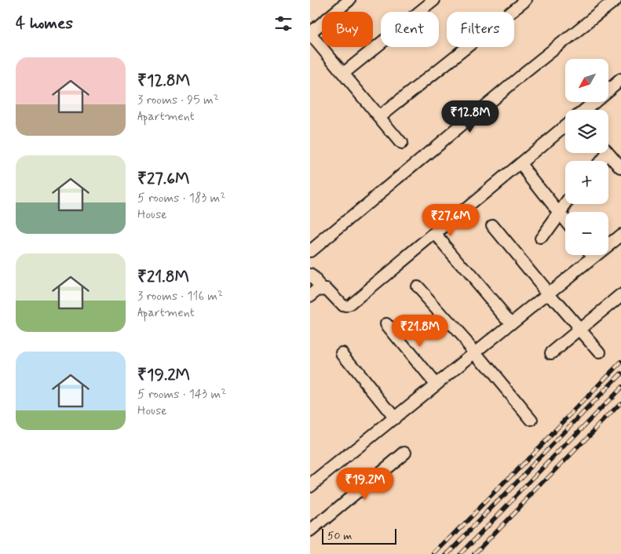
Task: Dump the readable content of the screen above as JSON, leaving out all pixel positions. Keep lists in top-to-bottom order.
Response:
{
  "scale_bar": "50 m",
  "north": "bottom left",
  "page": {
    "heading": "4 homes",
    "chip": ["Buy", "Rent", "Filters"],
    "list": [
      {
        "name": "₹12.8M",
        "note": "3 rooms · 95 m² · Apartment"
      },
      {
        "name": "₹27.6M",
        "note": "5 rooms · 183 m² · House"
      },
      {
        "name": "₹21.8M",
        "note": "3 rooms · 116 m² · Apartment"
      },
      {
        "name": "₹19.2M",
        "note": "5 rooms · 143 m² · House"
      }
    ],
    "map_buttons": ["+", "−"],
    "price": [
      "₹12.8M",
      "₹27.6M",
      "₹21.8M",
      "₹19.2M"
    ],
    "scale": "50 m"
  }
}
